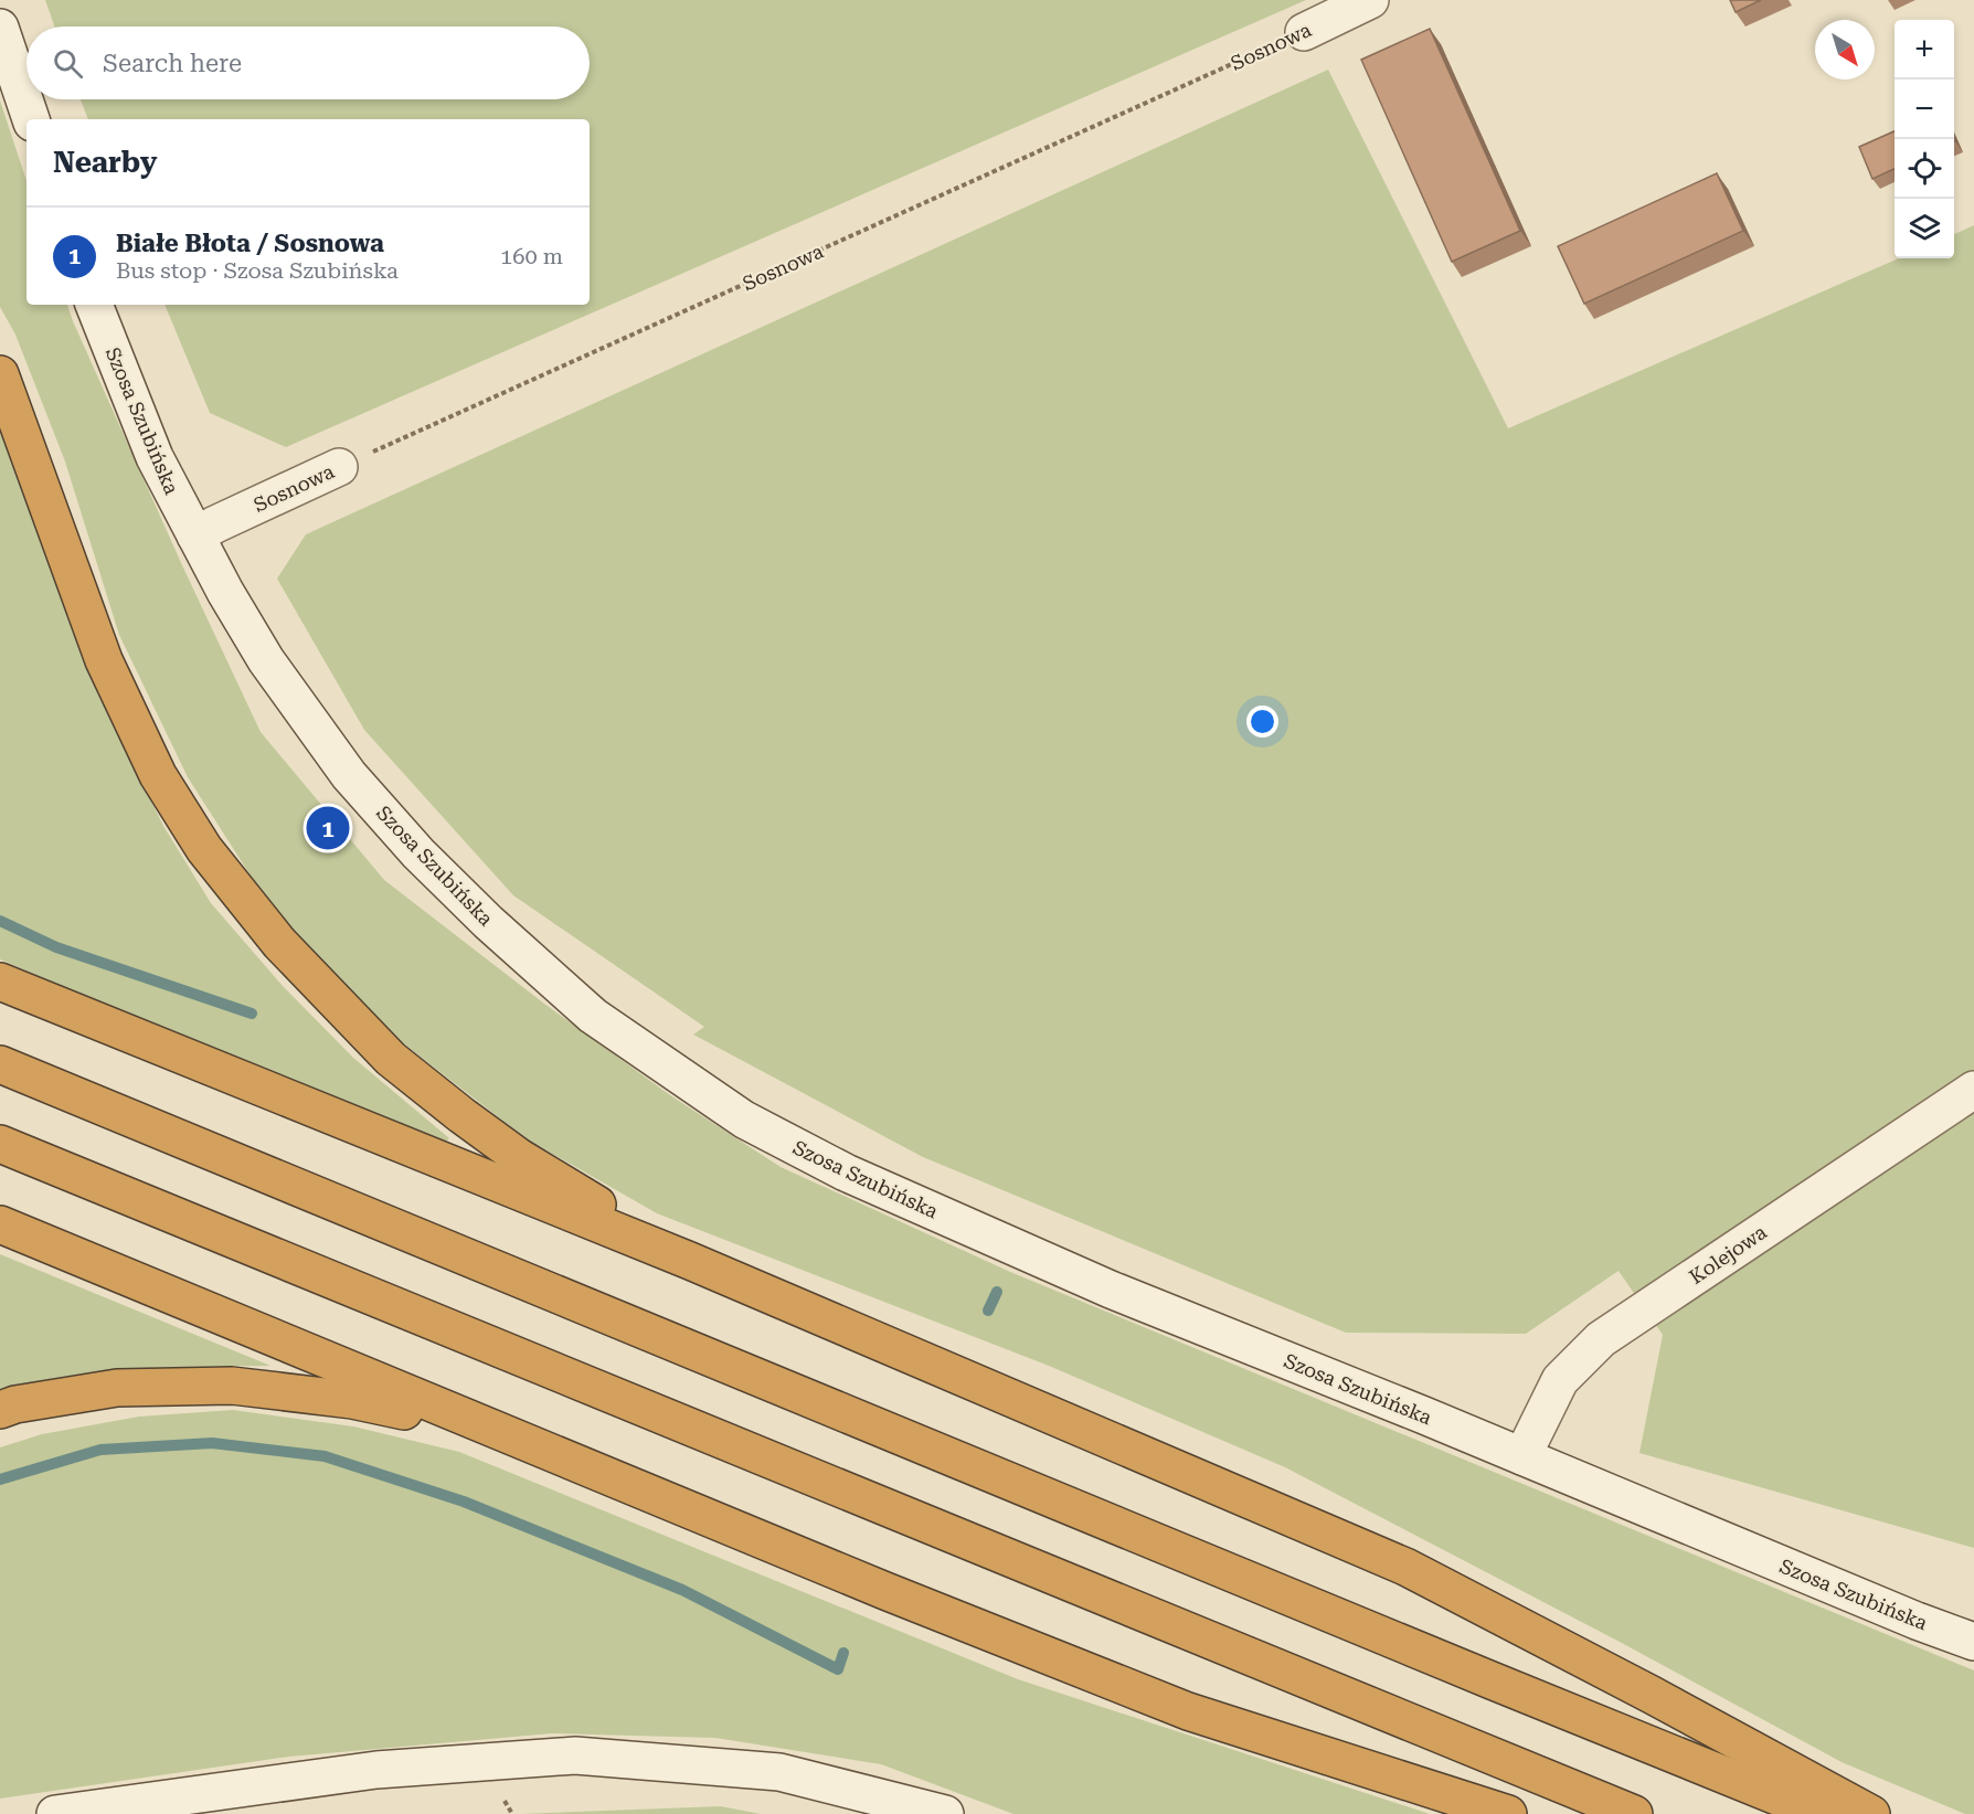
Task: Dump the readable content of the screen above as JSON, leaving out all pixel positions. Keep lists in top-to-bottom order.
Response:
{
  "streets": {
    "street": ["Sosnowa", "Szosa Szubińska", "Kolejowa"]
  },
  "crossings": [
    ["Sosnowa", "Szosa Szubińska"],
    ["Szosa Szubińska", "Kolejowa"]
  ],
  "north": "bottom right",
  "page": {
    "map_buttons": ["+", "−"],
    "search": "Search here",
    "heading": "Nearby",
    "list": [
      {
        "mark": "1",
        "name": "Białe Błota / Sosnowa",
        "note": "Bus stop · Szosa Szubińska",
        "value": "160 m"
      }
    ],
    "pins": "1"
  }
}
